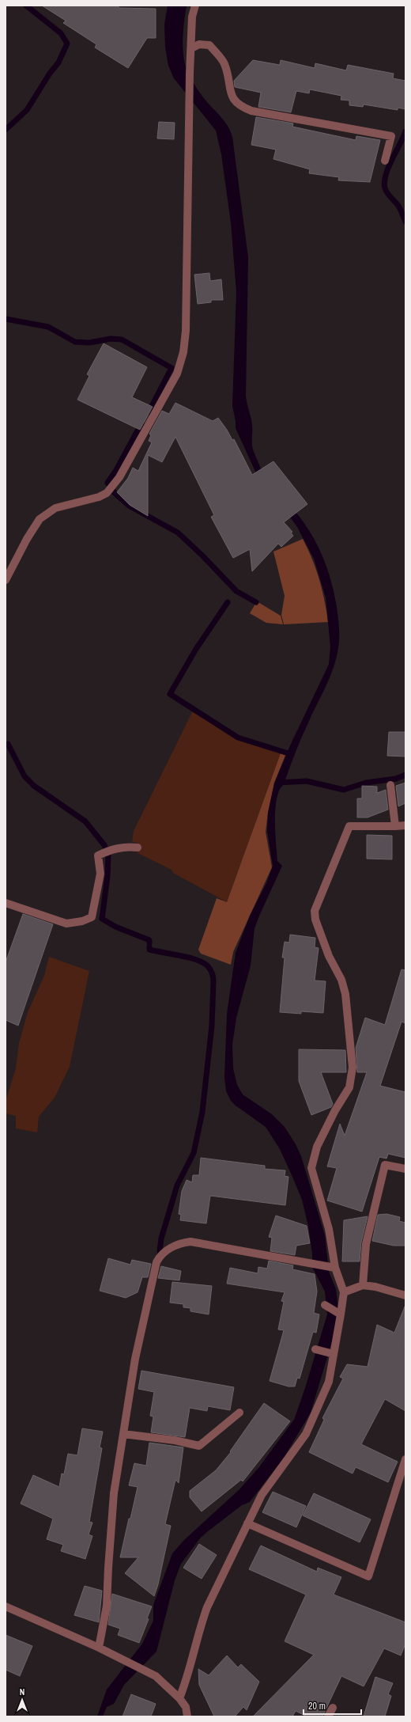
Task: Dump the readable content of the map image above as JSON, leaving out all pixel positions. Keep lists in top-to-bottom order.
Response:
{
  "scale_bar": "20 m",
  "north": "top"
}
